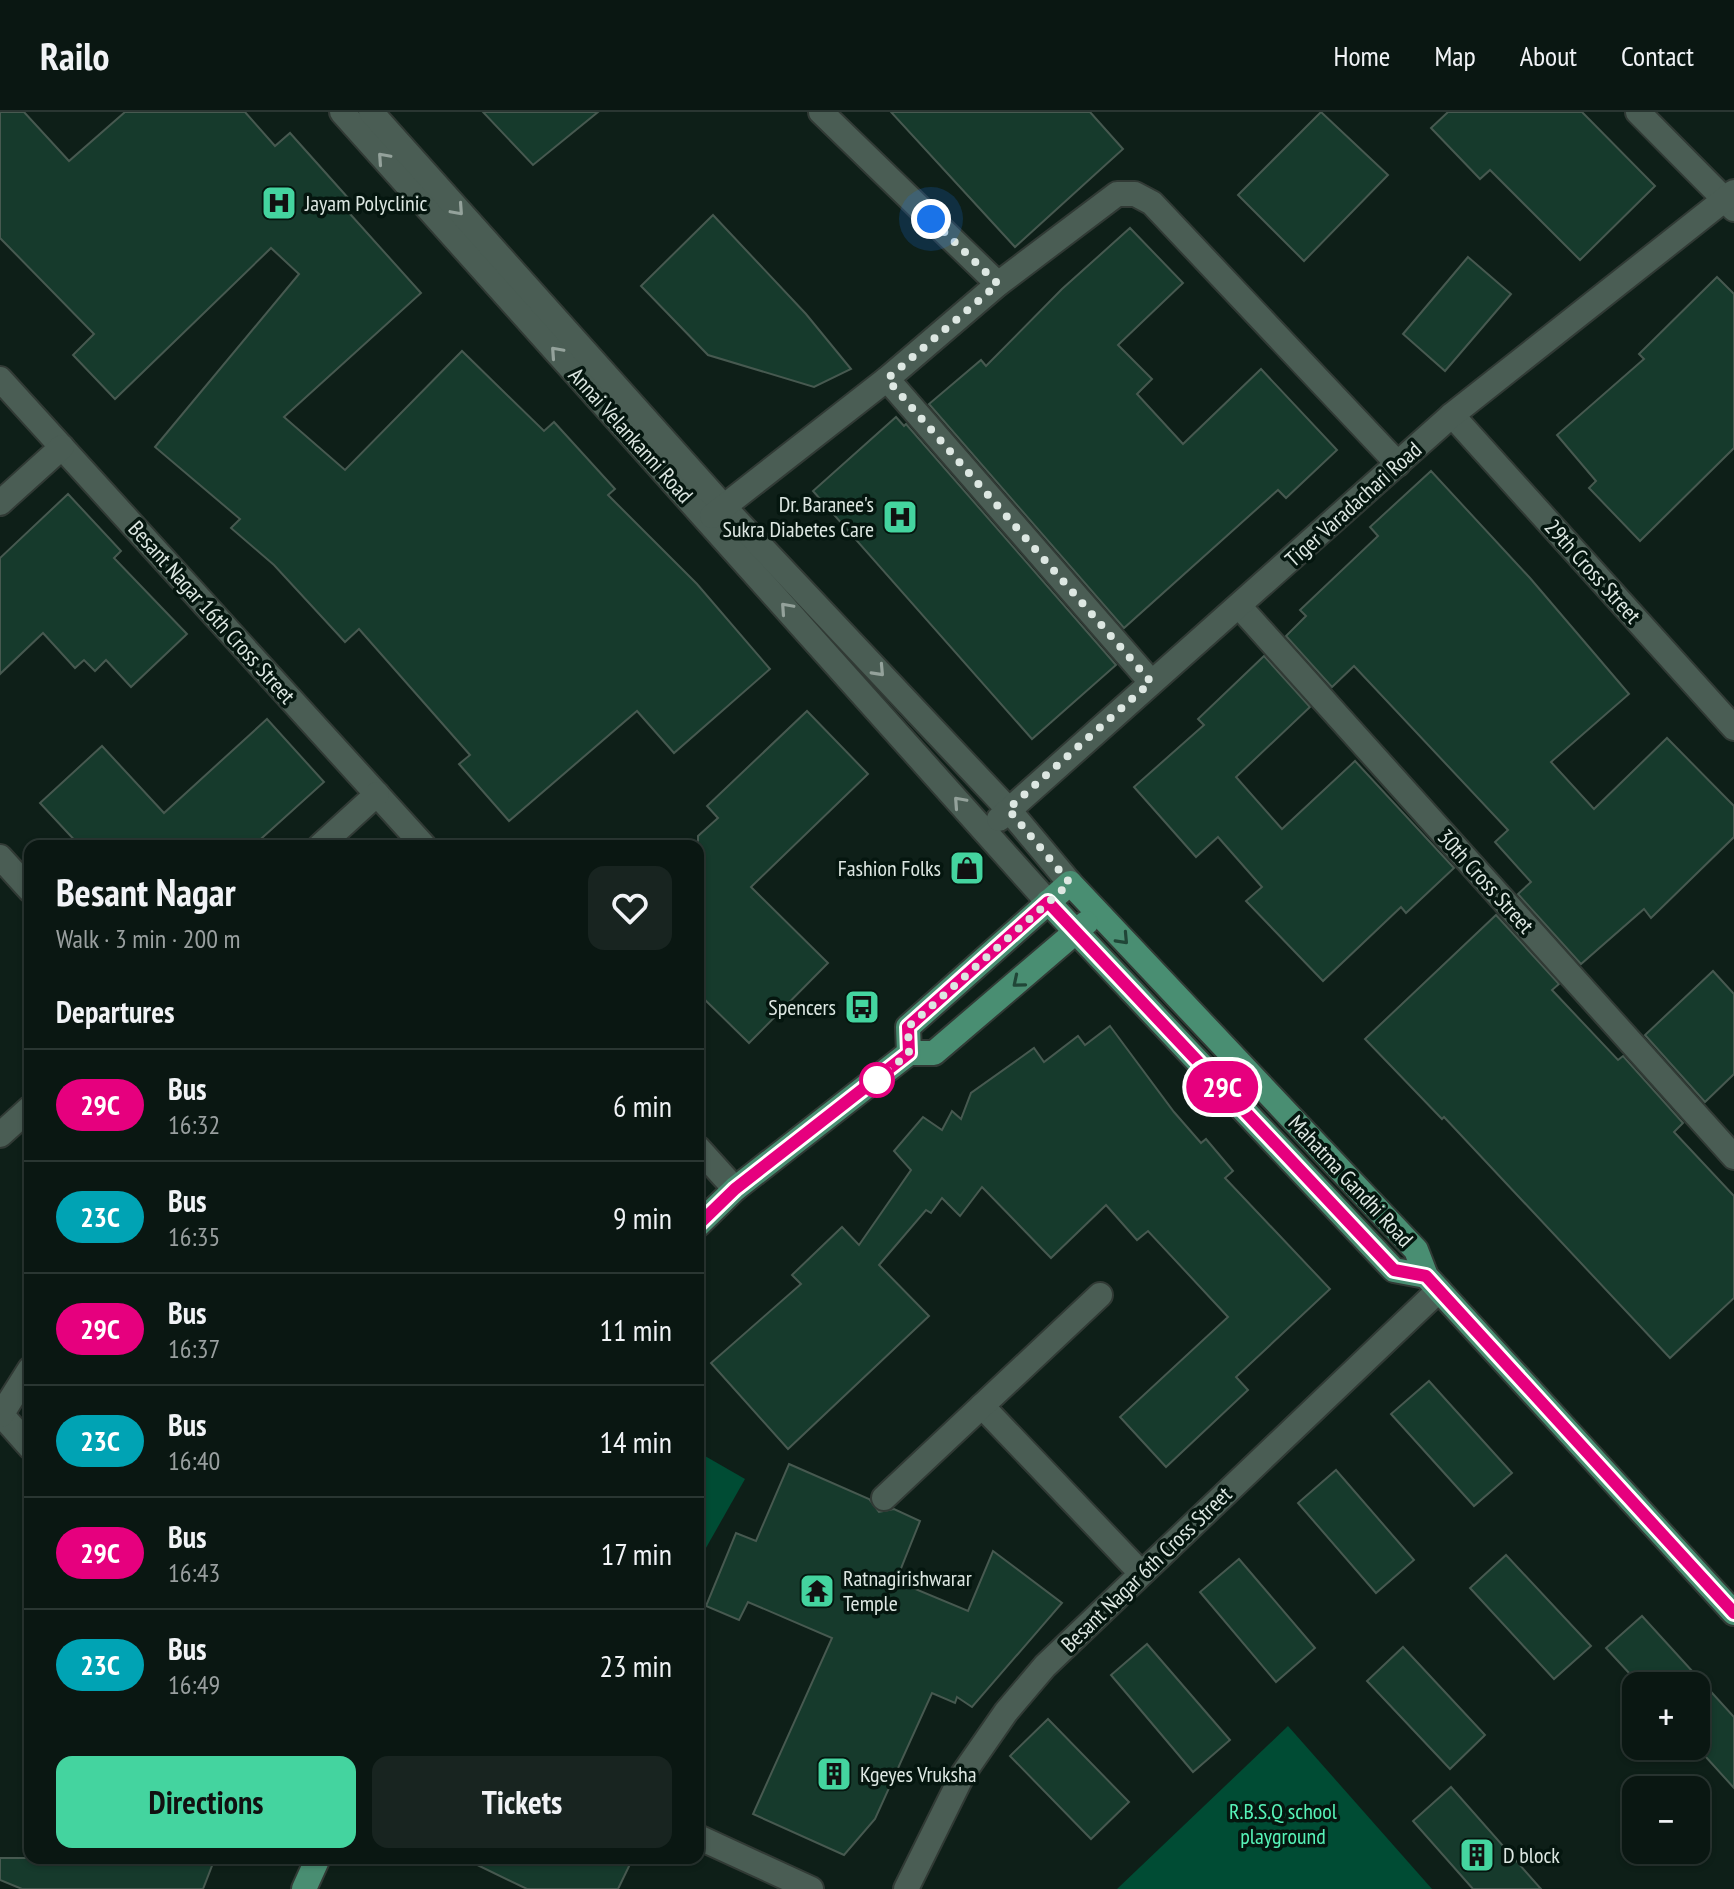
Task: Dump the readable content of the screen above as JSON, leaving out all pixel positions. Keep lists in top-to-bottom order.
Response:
{
  "streets": {
    "main road": ["Mahatma Gandhi Road"],
    "street": [
      "Annai Velankanni Road",
      "Tiger Varadachari Road",
      "29th Cross Street",
      "Besant Nagar 16th Cross Street",
      "30th Cross Street",
      "Besant Nagar 6th Cross Street"
    ]
  },
  "crossings": [
    ["Annai Velankanni Road", "Tiger Varadachari Road"],
    ["Annai Velankanni Road", "Mahatma Gandhi Road"],
    ["Tiger Varadachari Road", "29th Cross Street"],
    ["Tiger Varadachari Road", "30th Cross Street"],
    ["Mahatma Gandhi Road", "Besant Nagar 6th Cross Street"]
  ],
  "parks": ["R.B.S.Q school playground"],
  "places": {
    "hospital": ["Jayam Polyclinic", "Dr. Baranee's Sukra Diabetes Care"],
    "shop": ["Fashion Folks"],
    "bus stop": ["Spencers"],
    "temple": ["Ratnagirishwarar Temple"],
    "building": ["Kgeyes Vruksha", "D block"]
  },
  "lines": ["bus line 29C"],
  "page": {
    "header": "Railo",
    "nav": [
      "Home",
      "Map",
      "About",
      "Contact"
    ],
    "on_map": "29C",
    "heading": [
      ["Besant Nagar", "Walk · 3 min · 200 m"],
      "Departures"
    ],
    "list": [
      {
        "mark": "29C",
        "name": "Bus",
        "note": "16:32",
        "value": "6 min"
      },
      {
        "mark": "23C",
        "name": "Bus",
        "note": "16:35",
        "value": "9 min"
      },
      {
        "mark": "29C",
        "name": "Bus",
        "note": "16:37",
        "value": "11 min"
      },
      {
        "mark": "23C",
        "name": "Bus",
        "note": "16:40",
        "value": "14 min"
      },
      {
        "mark": "29C",
        "name": "Bus",
        "note": "16:43",
        "value": "17 min"
      },
      {
        "mark": "23C",
        "name": "Bus",
        "note": "16:49",
        "value": "23 min"
      }
    ],
    "map_buttons": ["+", "−"],
    "buttons": ["Directions", "Tickets"]
  }
}
